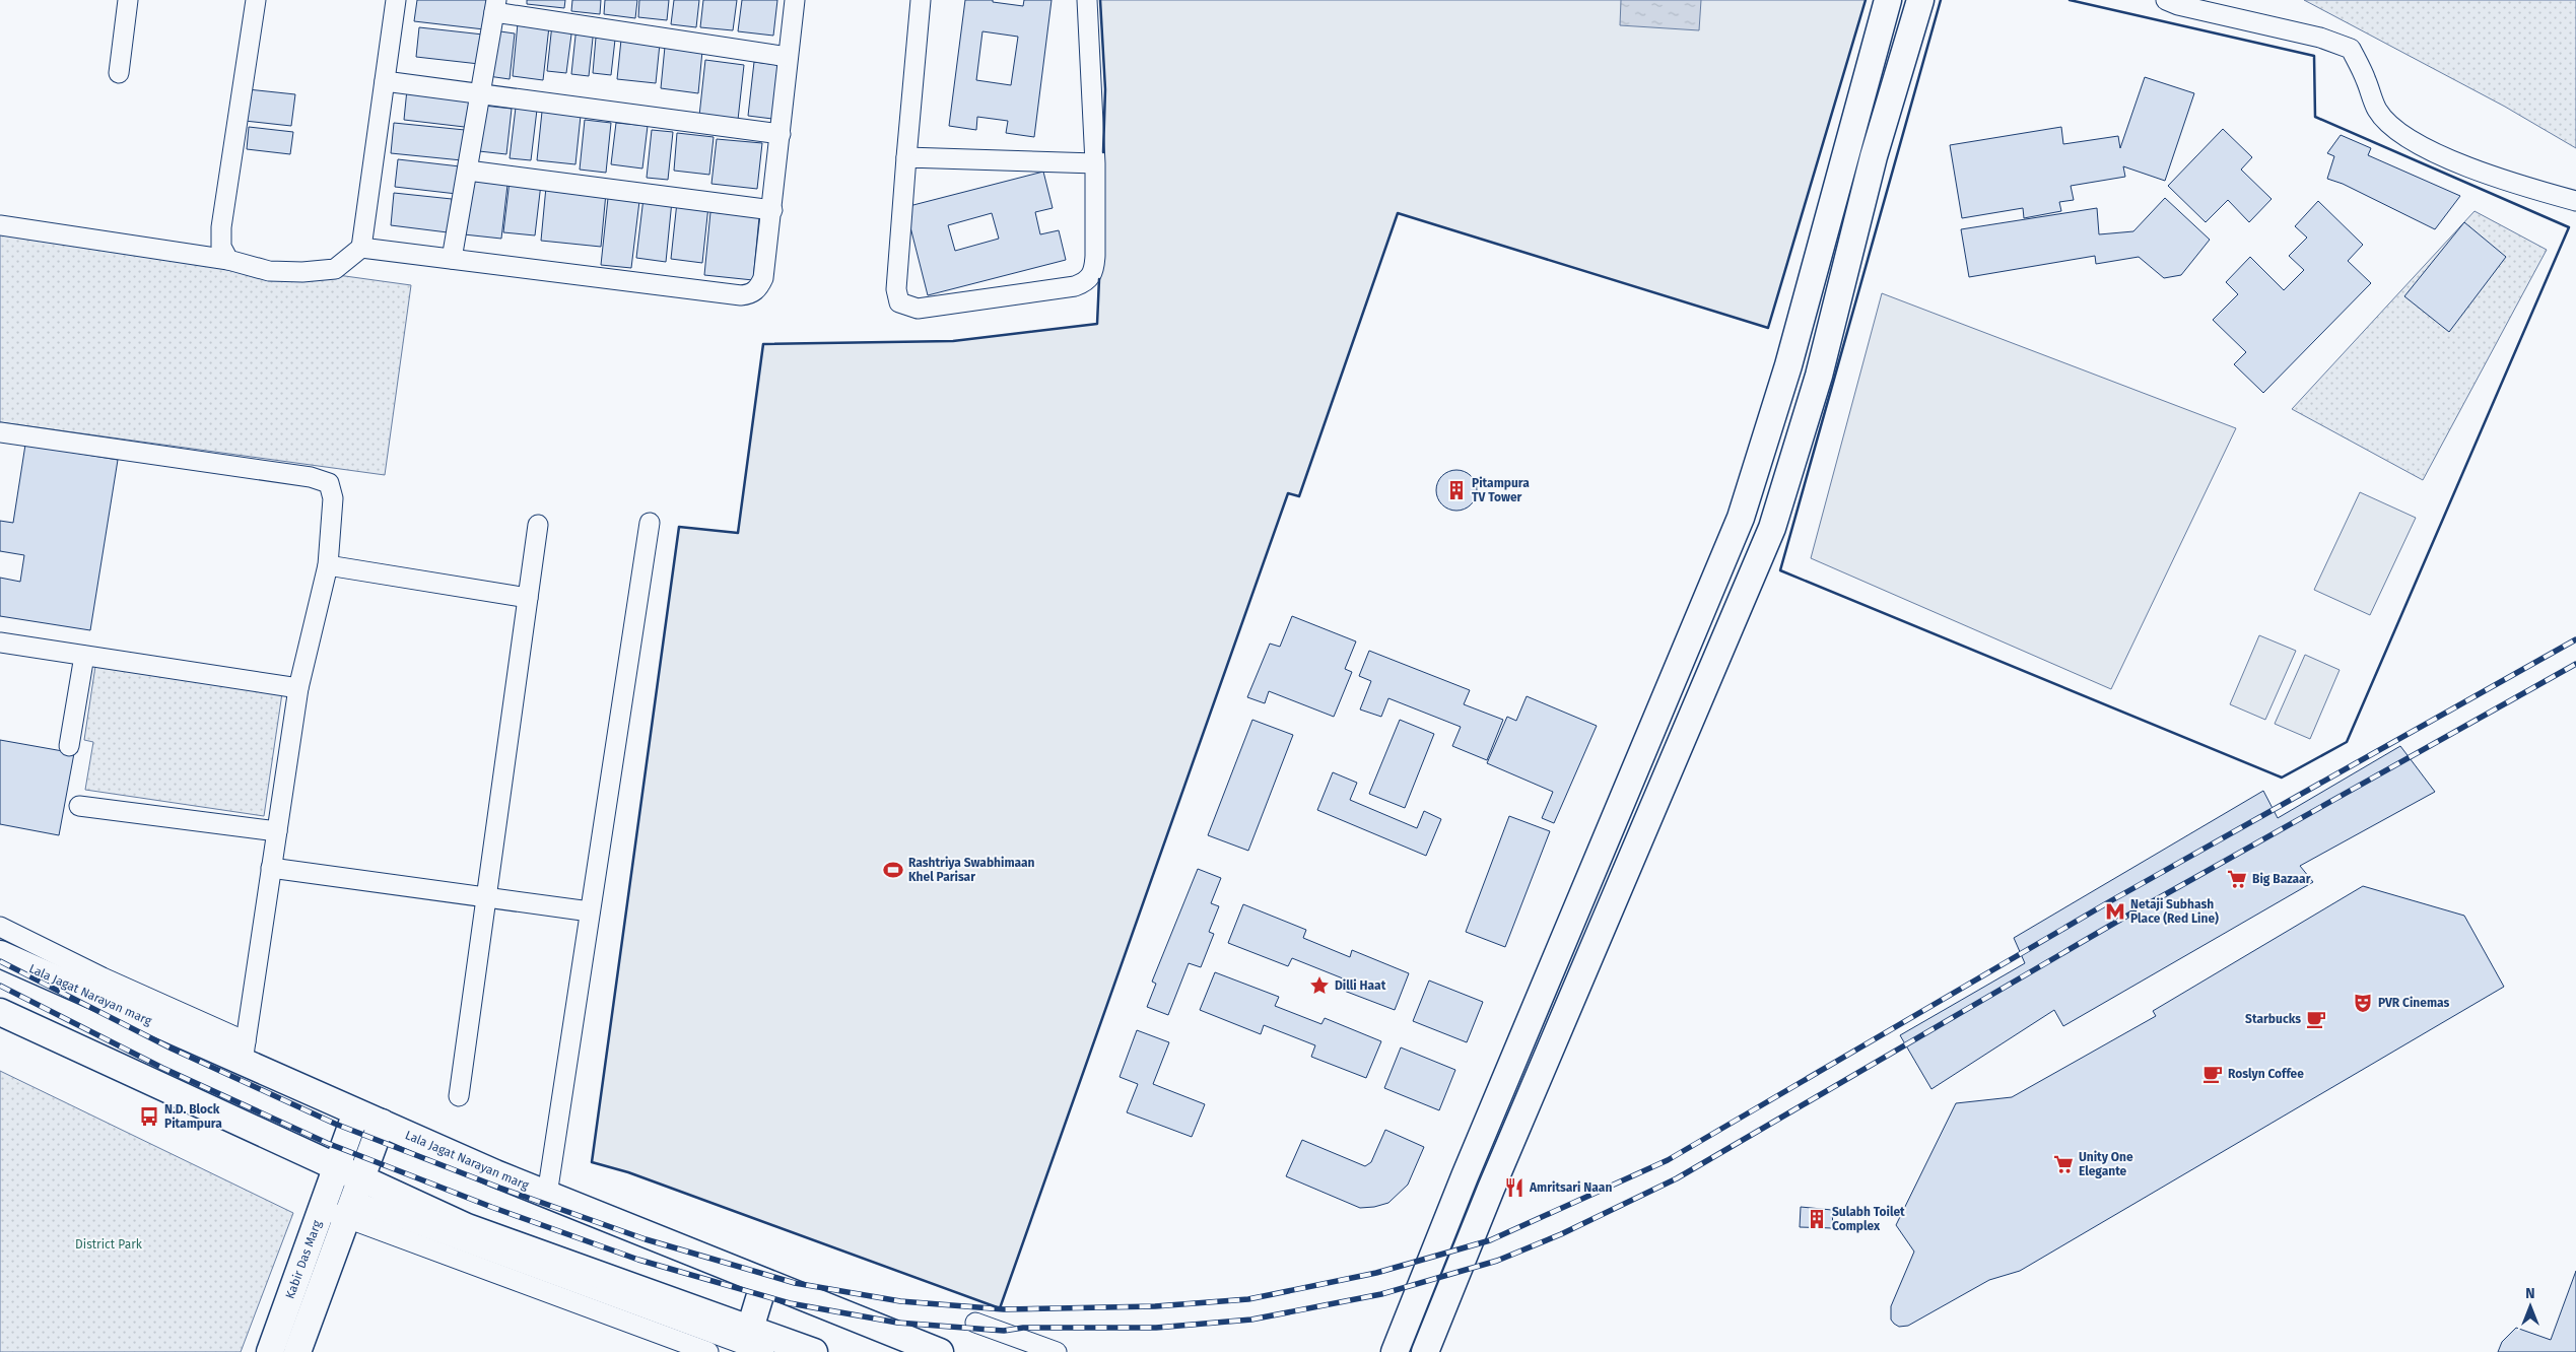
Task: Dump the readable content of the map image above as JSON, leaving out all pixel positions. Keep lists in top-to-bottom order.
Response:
{
  "streets": {
    "street": ["Lala Jagat Narayan marg", "Kabir Das Marg"]
  },
  "crossings": [
    ["Lala Jagat Narayan marg", "Kabir Das Marg"]
  ],
  "parks": ["District Park"],
  "places": {
    "building": ["Pitampura TV Tower", "Sulabh Toilet Complex"],
    "sports": ["Rashtriya Swabhimaan Khel Parisar"],
    "supermarket": ["Big Bazaar", "Unity One Elegante"],
    "metro station": ["Netaji Subhash Place (Red Line)"],
    "place": ["Dilli Haat"],
    "theatre": ["PVR Cinemas"],
    "cafe": ["Starbucks", "Roslyn Coffee"],
    "bus stop": ["N.D. Block Pitampura"],
    "restaurant": ["Amritsari Naan"]
  },
  "north": "top"
}
